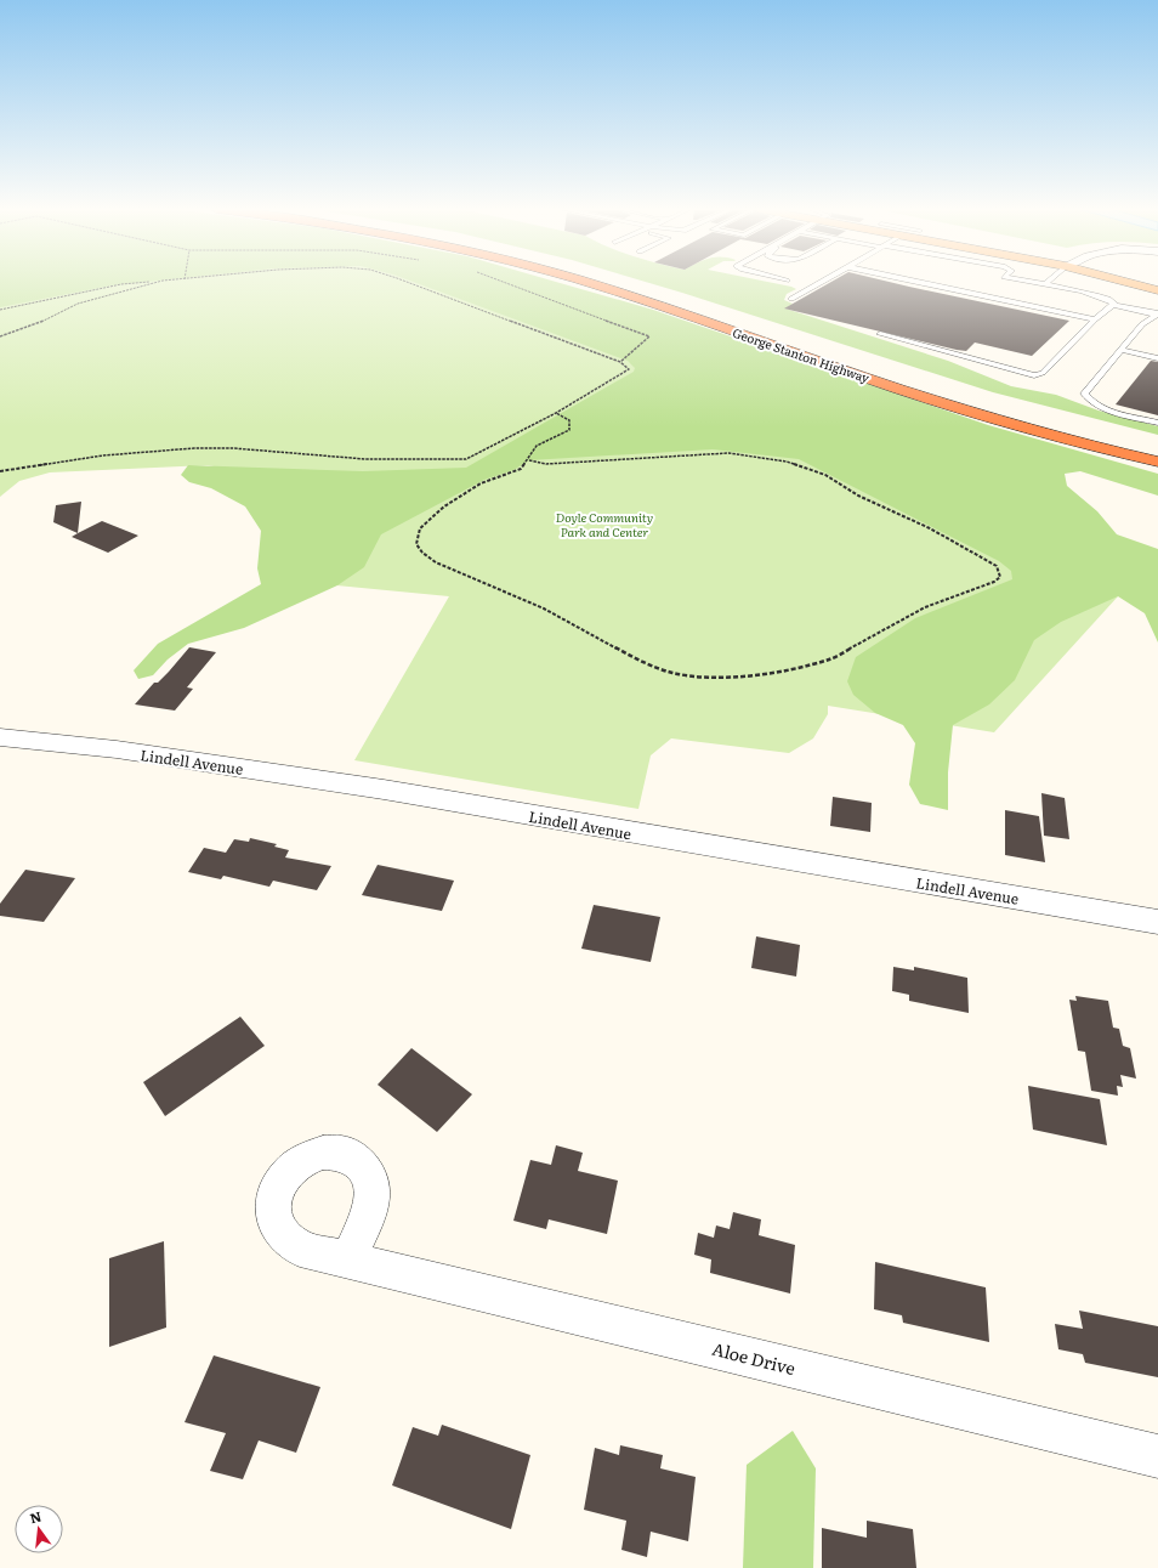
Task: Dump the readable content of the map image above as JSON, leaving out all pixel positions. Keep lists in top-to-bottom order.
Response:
{
  "streets": {
    "highway": ["George Stanton Highway"],
    "street": ["Lindell Avenue", "Aloe Drive"]
  },
  "parks": ["Doyle Community Park and Center"],
  "north": "top"
}
